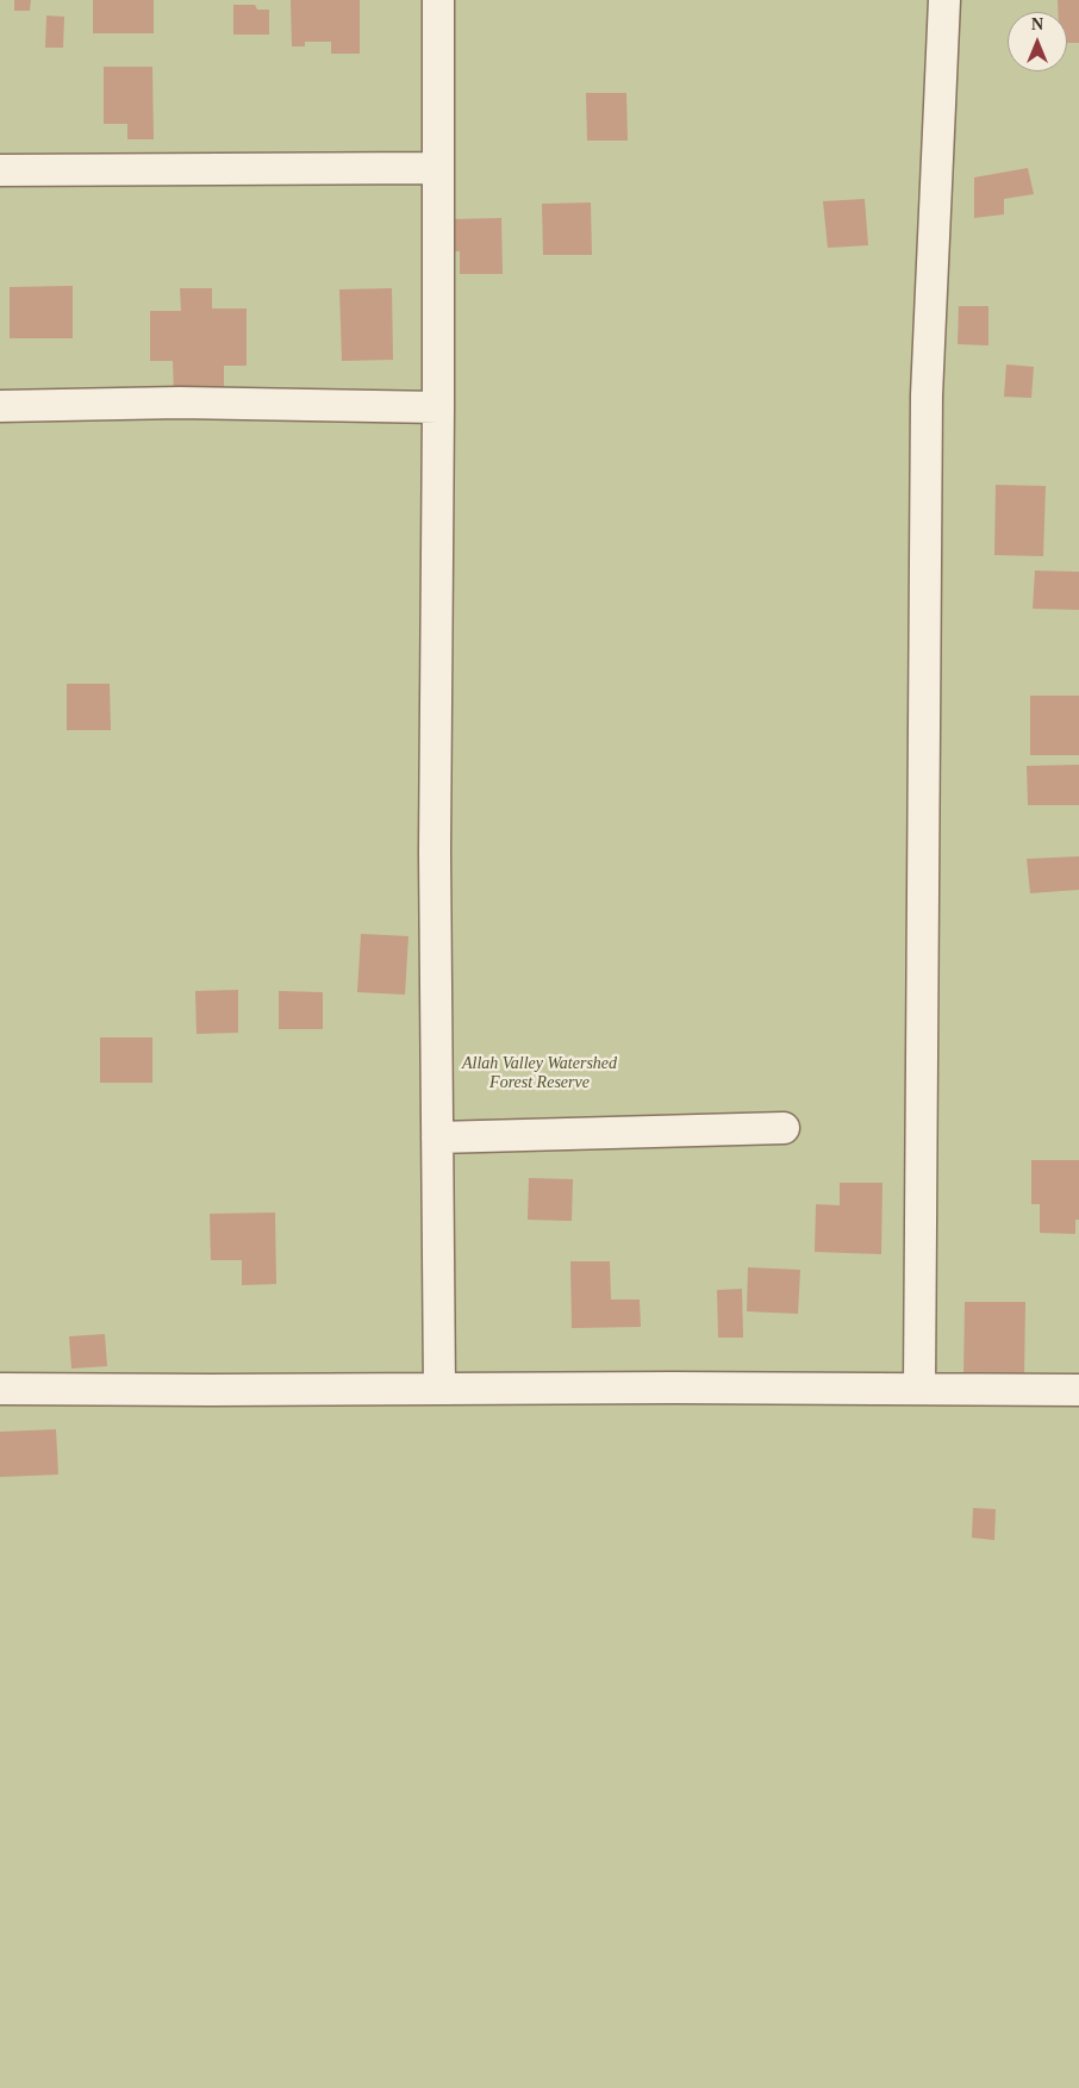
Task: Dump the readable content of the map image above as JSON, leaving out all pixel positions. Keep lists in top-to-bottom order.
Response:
{
  "parks": ["Allah Valley Watershed Forest Reserve"],
  "north": "top"
}
